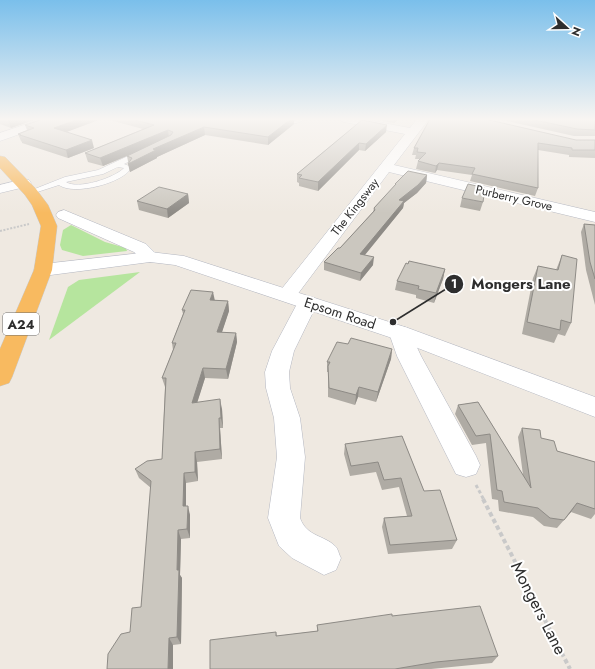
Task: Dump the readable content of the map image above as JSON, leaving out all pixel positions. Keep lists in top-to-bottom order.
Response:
{
  "streets": {
    "highway": ["A24"],
    "street": ["Purberry Grove", "The Kingsway", "Epsom Road"],
    "path": ["Mongers Lane"]
  },
  "crossings": [
    ["Purberry Grove", "The Kingsway"],
    ["The Kingsway", "Epsom Road"],
    ["Epsom Road", "A24"]
  ],
  "places": ["Mongers Lane"],
  "north": "right"
}
